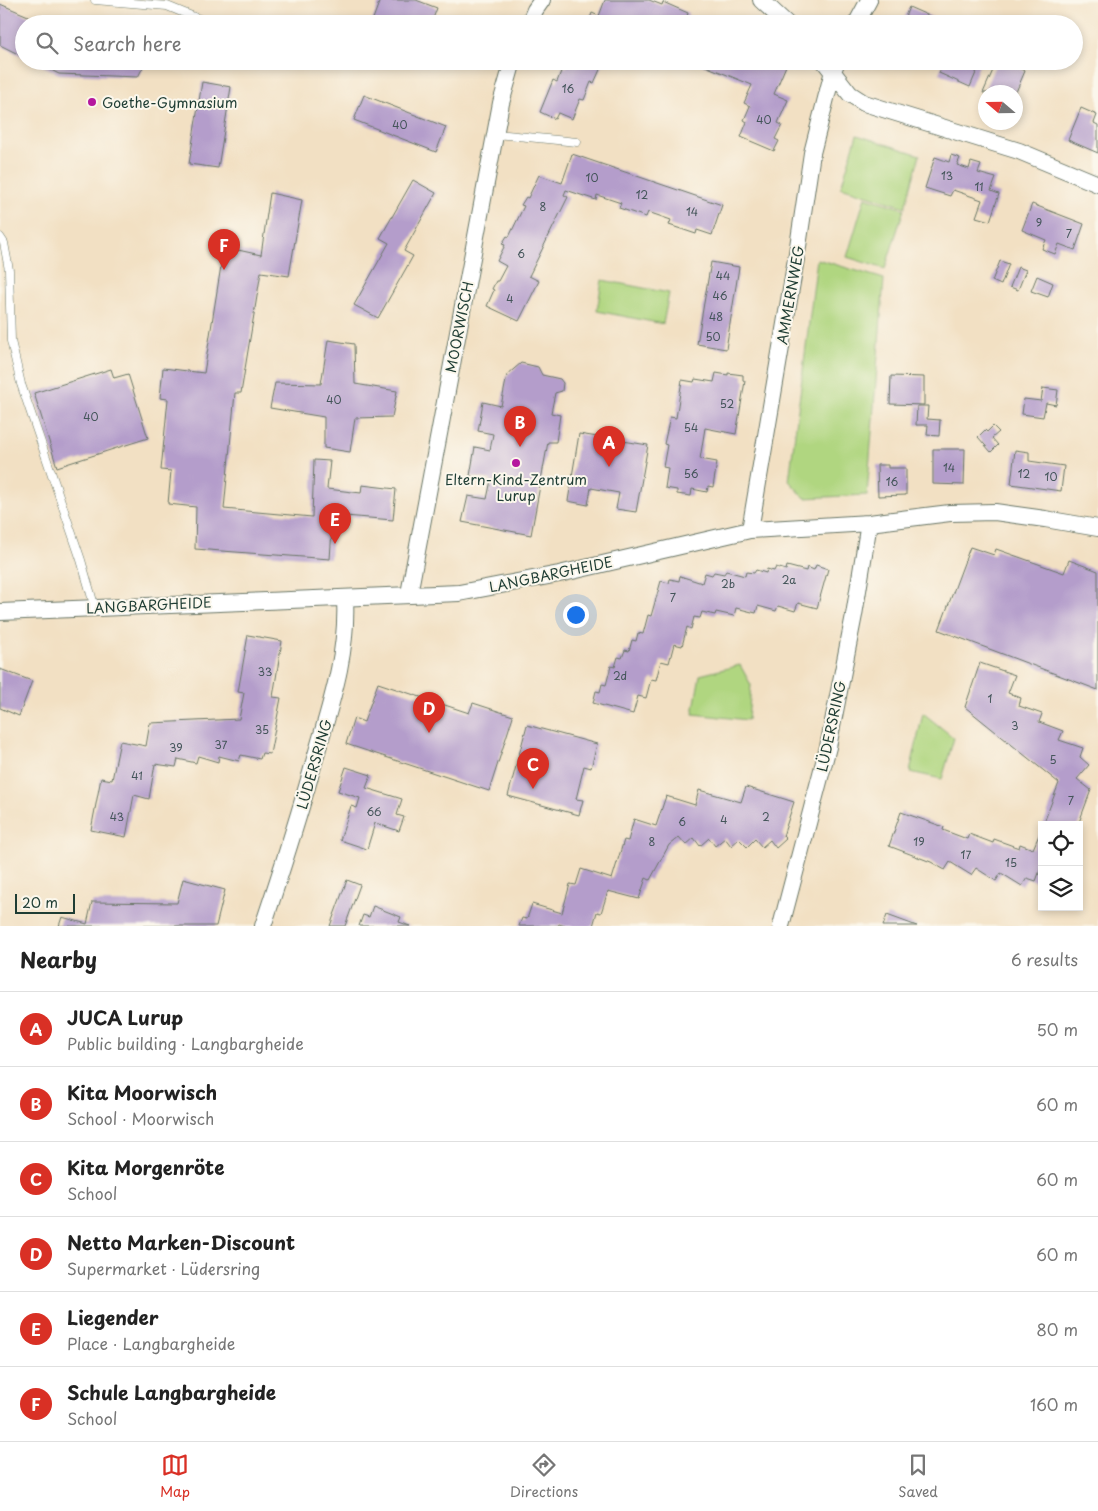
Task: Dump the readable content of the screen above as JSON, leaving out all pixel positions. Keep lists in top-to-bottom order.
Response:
{
  "streets": {
    "street": [
      "AMMERNWEG",
      "MOORWISCH",
      "LANGBARGHEIDE",
      "LÜDERSRING"
    ]
  },
  "crossings": [
    ["AMMERNWEG", "LANGBARGHEIDE"],
    ["MOORWISCH", "LANGBARGHEIDE"],
    ["LANGBARGHEIDE", "LÜDERSRING"]
  ],
  "places": ["Goethe-Gymnasium", "Eltern-Kind-Zentrum Lurup"],
  "house_numbers": [
    "16",
    "40",
    "40",
    "13",
    "10",
    "11",
    "12",
    "8",
    "14",
    "9",
    "7",
    "6",
    "44",
    "46",
    "4",
    "48",
    "50",
    "40",
    "52",
    "40",
    "54",
    "14",
    "56",
    "12",
    "10",
    "16",
    "2a",
    "2b",
    "7",
    "33",
    "2d",
    "1",
    "3",
    "35",
    "37",
    "39",
    "5",
    "41",
    "7",
    "66",
    "43",
    "2",
    "4",
    "6",
    "8",
    "19",
    "17",
    "15"
  ],
  "scale_bar": "20 m",
  "north": "left",
  "page": {
    "search": "Search here",
    "pins": [
      "F",
      "B",
      "A",
      "E",
      "D",
      "C"
    ],
    "scale": "20 m",
    "heading": ["Nearby", "6 results"],
    "list": [
      {
        "mark": "A",
        "name": "JUCA Lurup",
        "note": "Public building · Langbargheide",
        "value": "50 m"
      },
      {
        "mark": "B",
        "name": "Kita Moorwisch",
        "note": "School · Moorwisch",
        "value": "60 m"
      },
      {
        "mark": "C",
        "name": "Kita Morgenröte",
        "note": "School",
        "value": "60 m"
      },
      {
        "mark": "D",
        "name": "Netto Marken-Discount",
        "note": "Supermarket · Lüdersring",
        "value": "60 m"
      },
      {
        "mark": "E",
        "name": "Liegender",
        "note": "Place · Langbargheide",
        "value": "80 m"
      },
      {
        "mark": "F",
        "name": "Schule Langbargheide",
        "note": "School",
        "value": "160 m"
      }
    ],
    "nav": ["Map", "Directions", "Saved"]
  }
}
